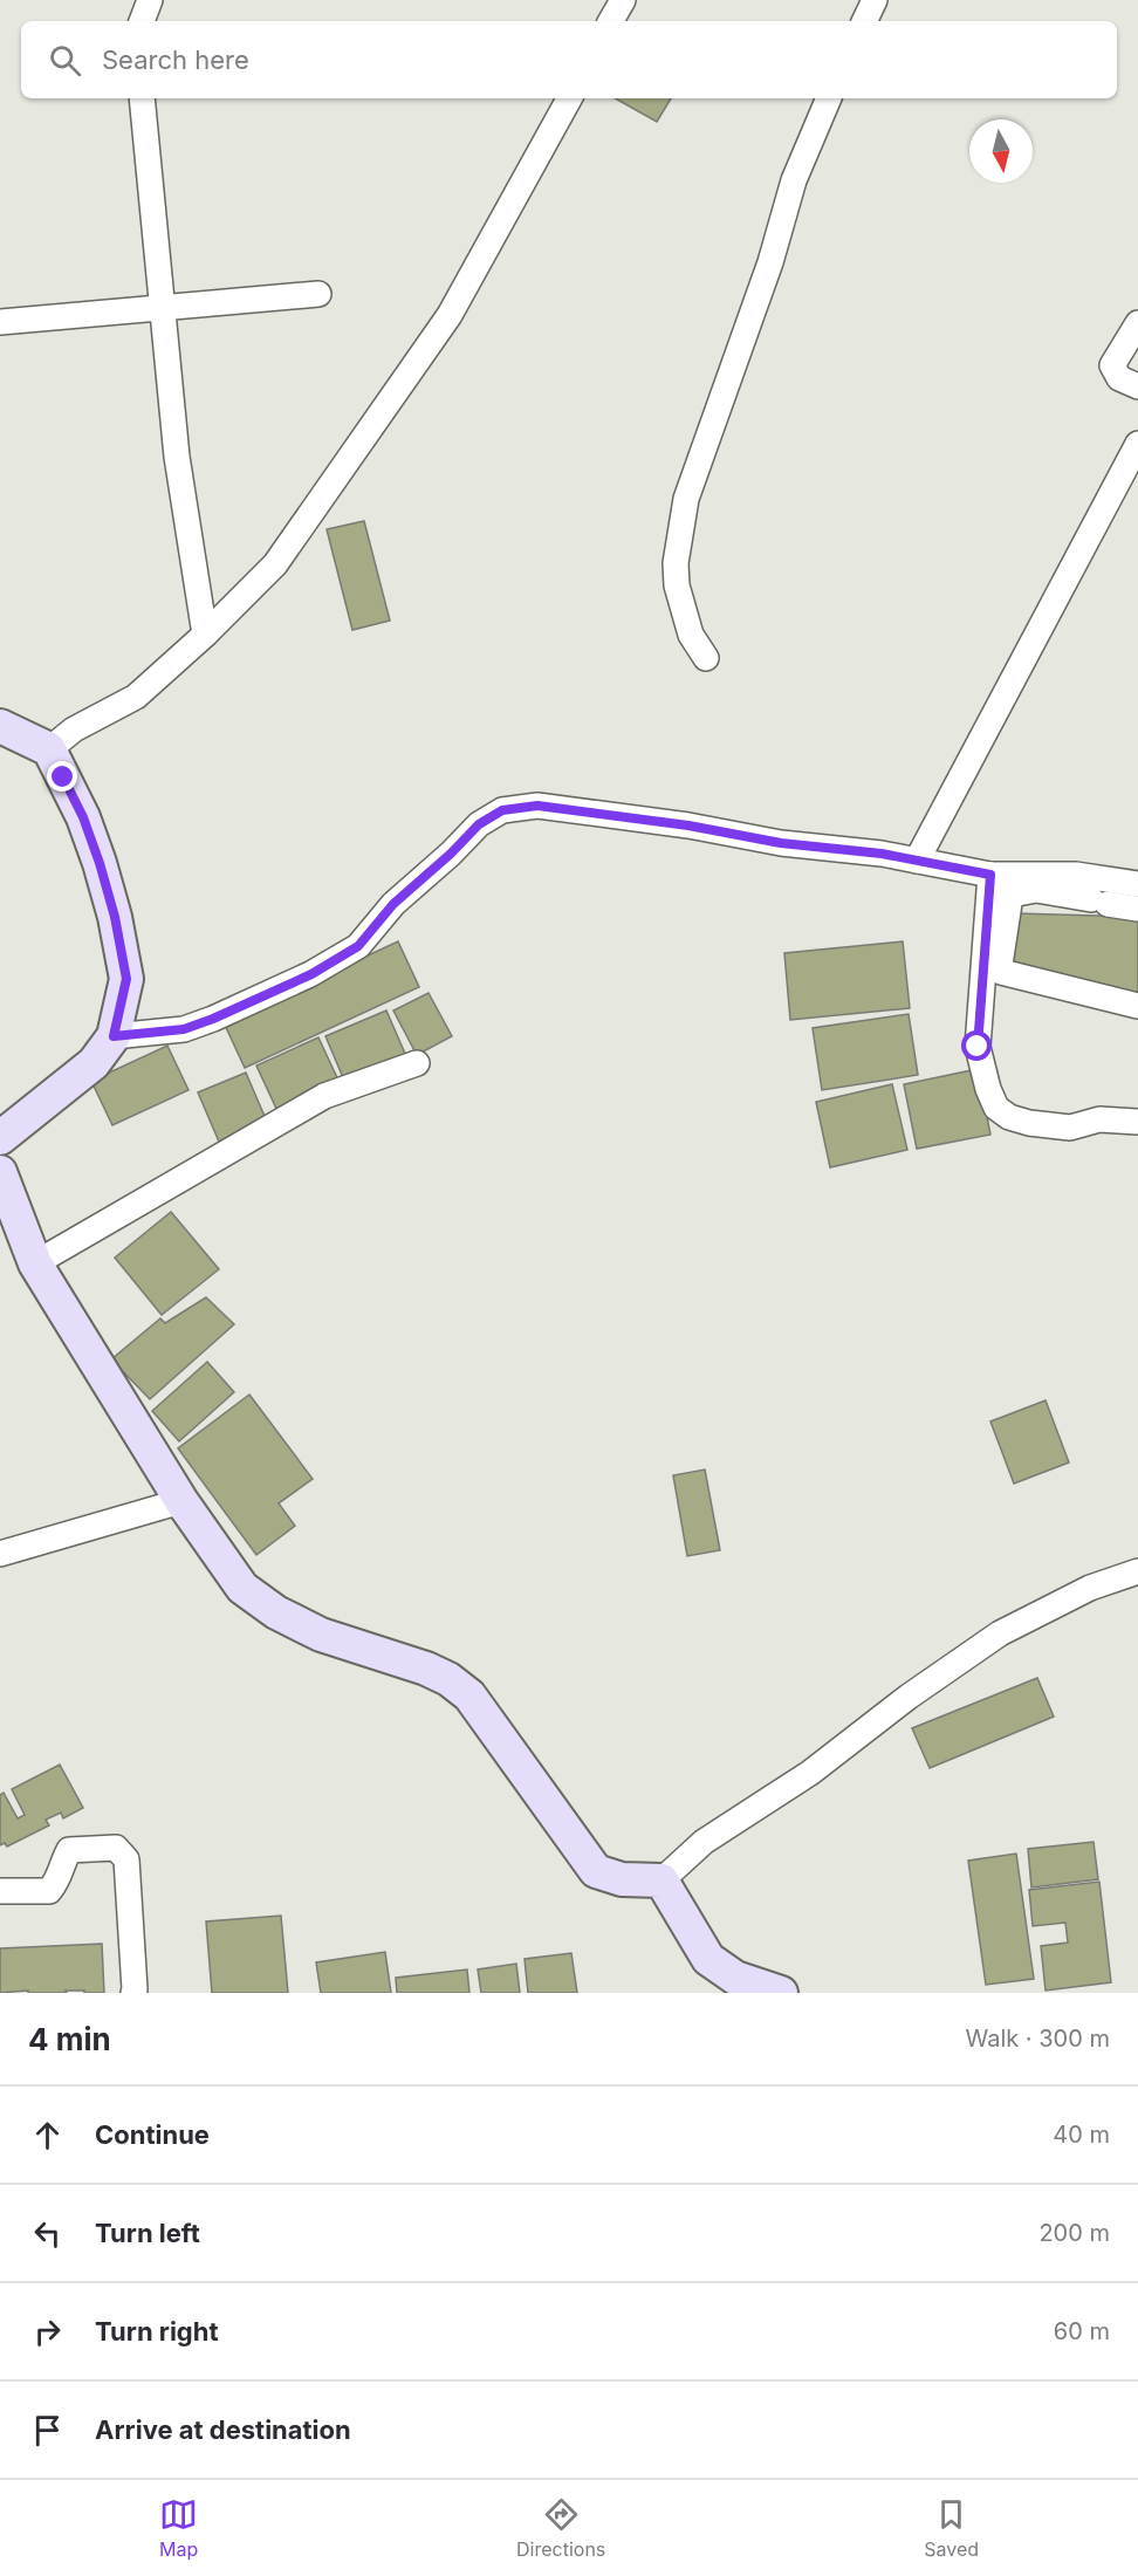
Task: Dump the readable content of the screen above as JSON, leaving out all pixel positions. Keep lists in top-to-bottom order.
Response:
{
  "north": "bottom",
  "page": {
    "search": "Search here",
    "heading": ["4 min", "Walk · 300 m"],
    "list": [
      ["Continue", "40 m"],
      ["Turn left", "200 m"],
      ["Turn right", "60 m"],
      "Arrive at destination"
    ],
    "nav": ["Map", "Directions", "Saved"]
  }
}
